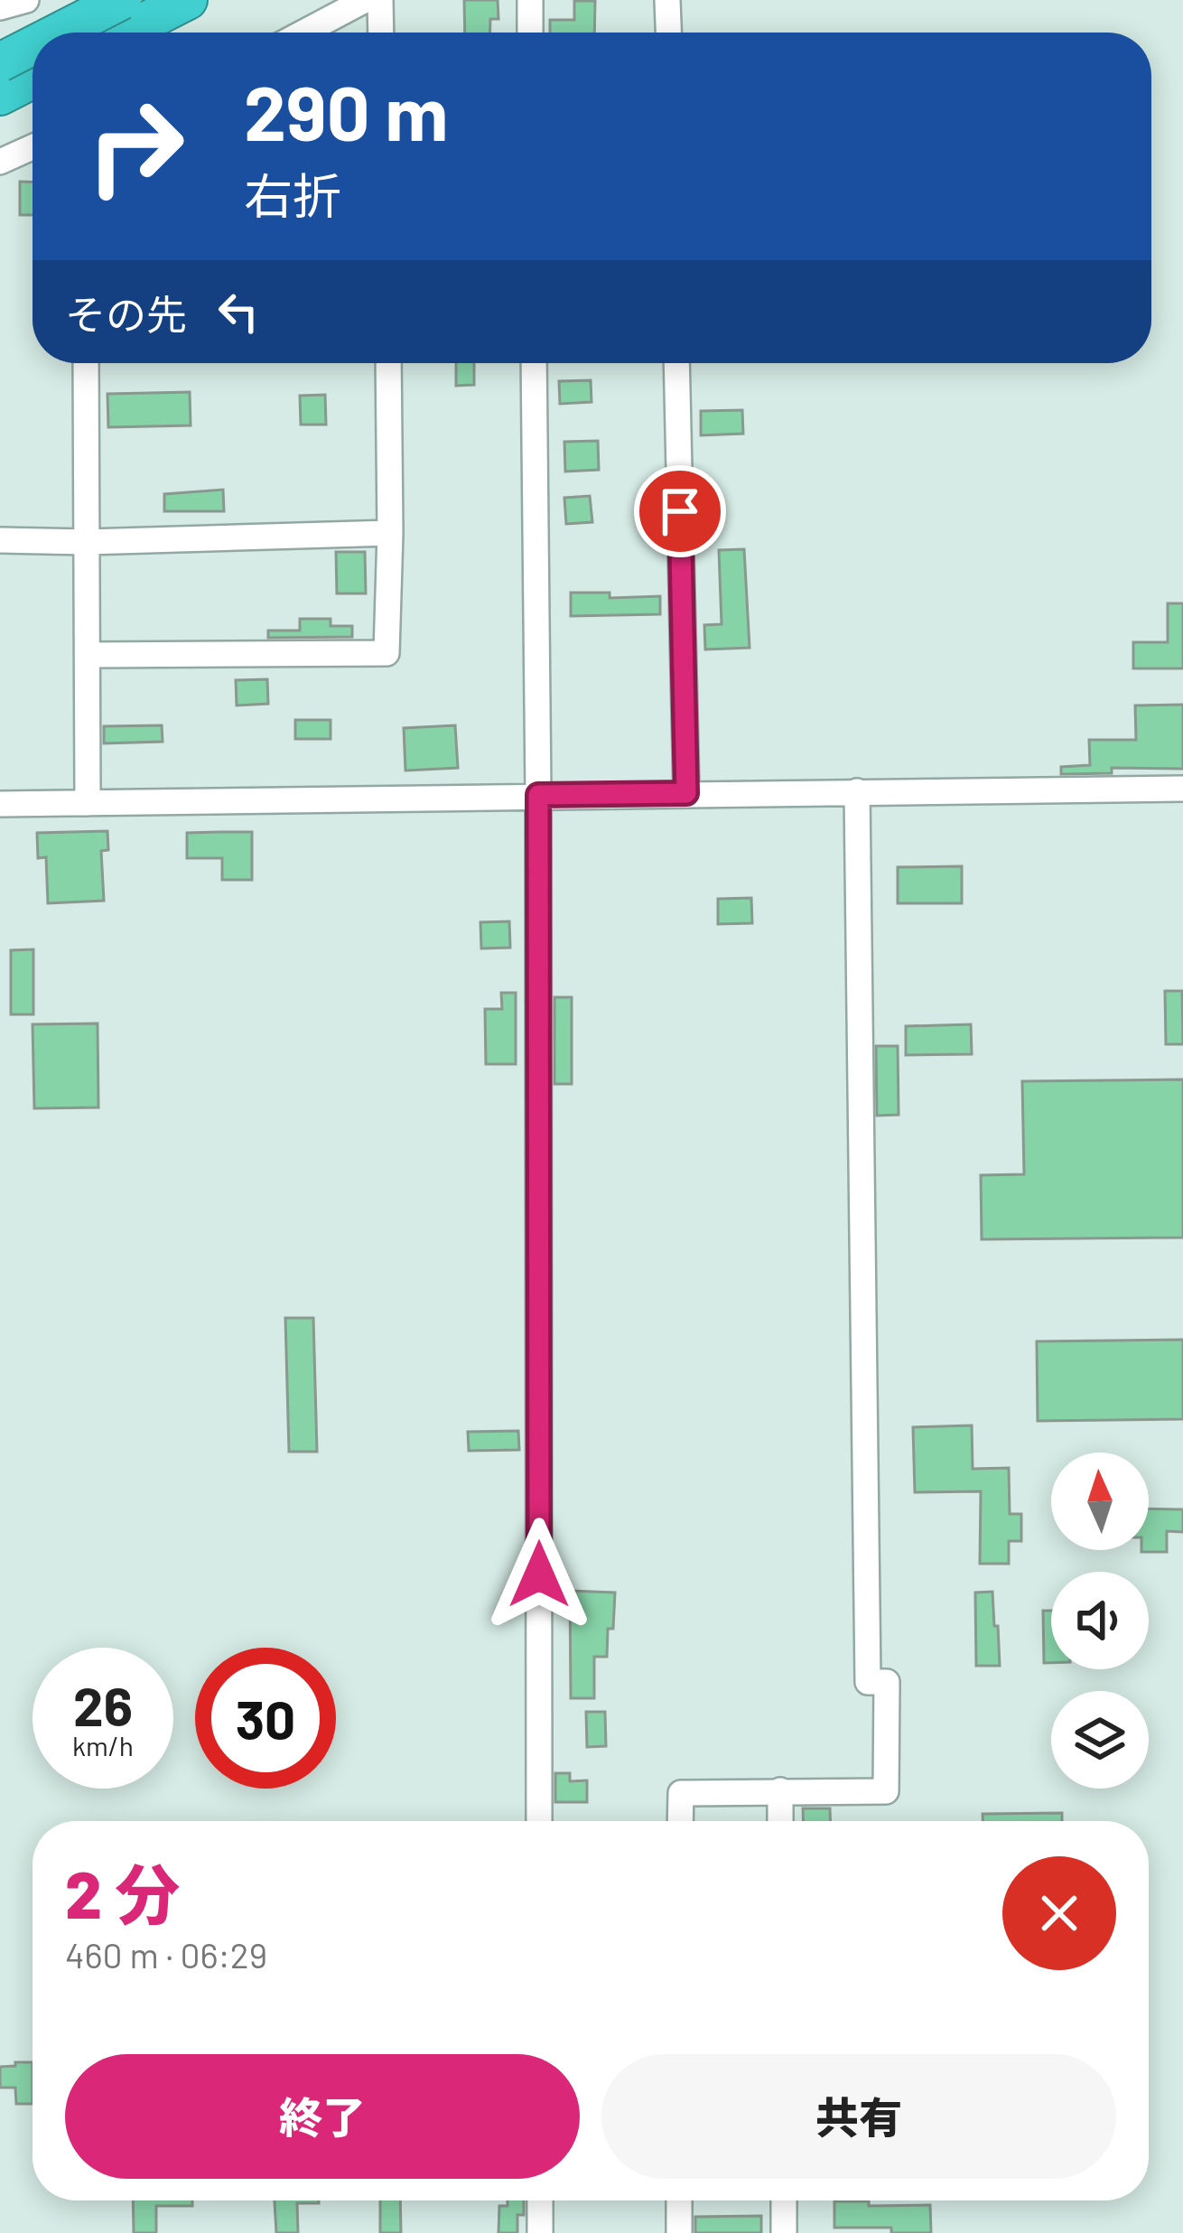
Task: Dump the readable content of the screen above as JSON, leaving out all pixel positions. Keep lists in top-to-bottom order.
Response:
{
  "north": "top",
  "page": {
    "turn": ["290 m", "右折"],
    "then": "その先",
    "speed": "26 km/h",
    "limit": "30",
    "heading": ["2 分", "460 m · 06:29"],
    "buttons": ["終了", "共有"]
  }
}
